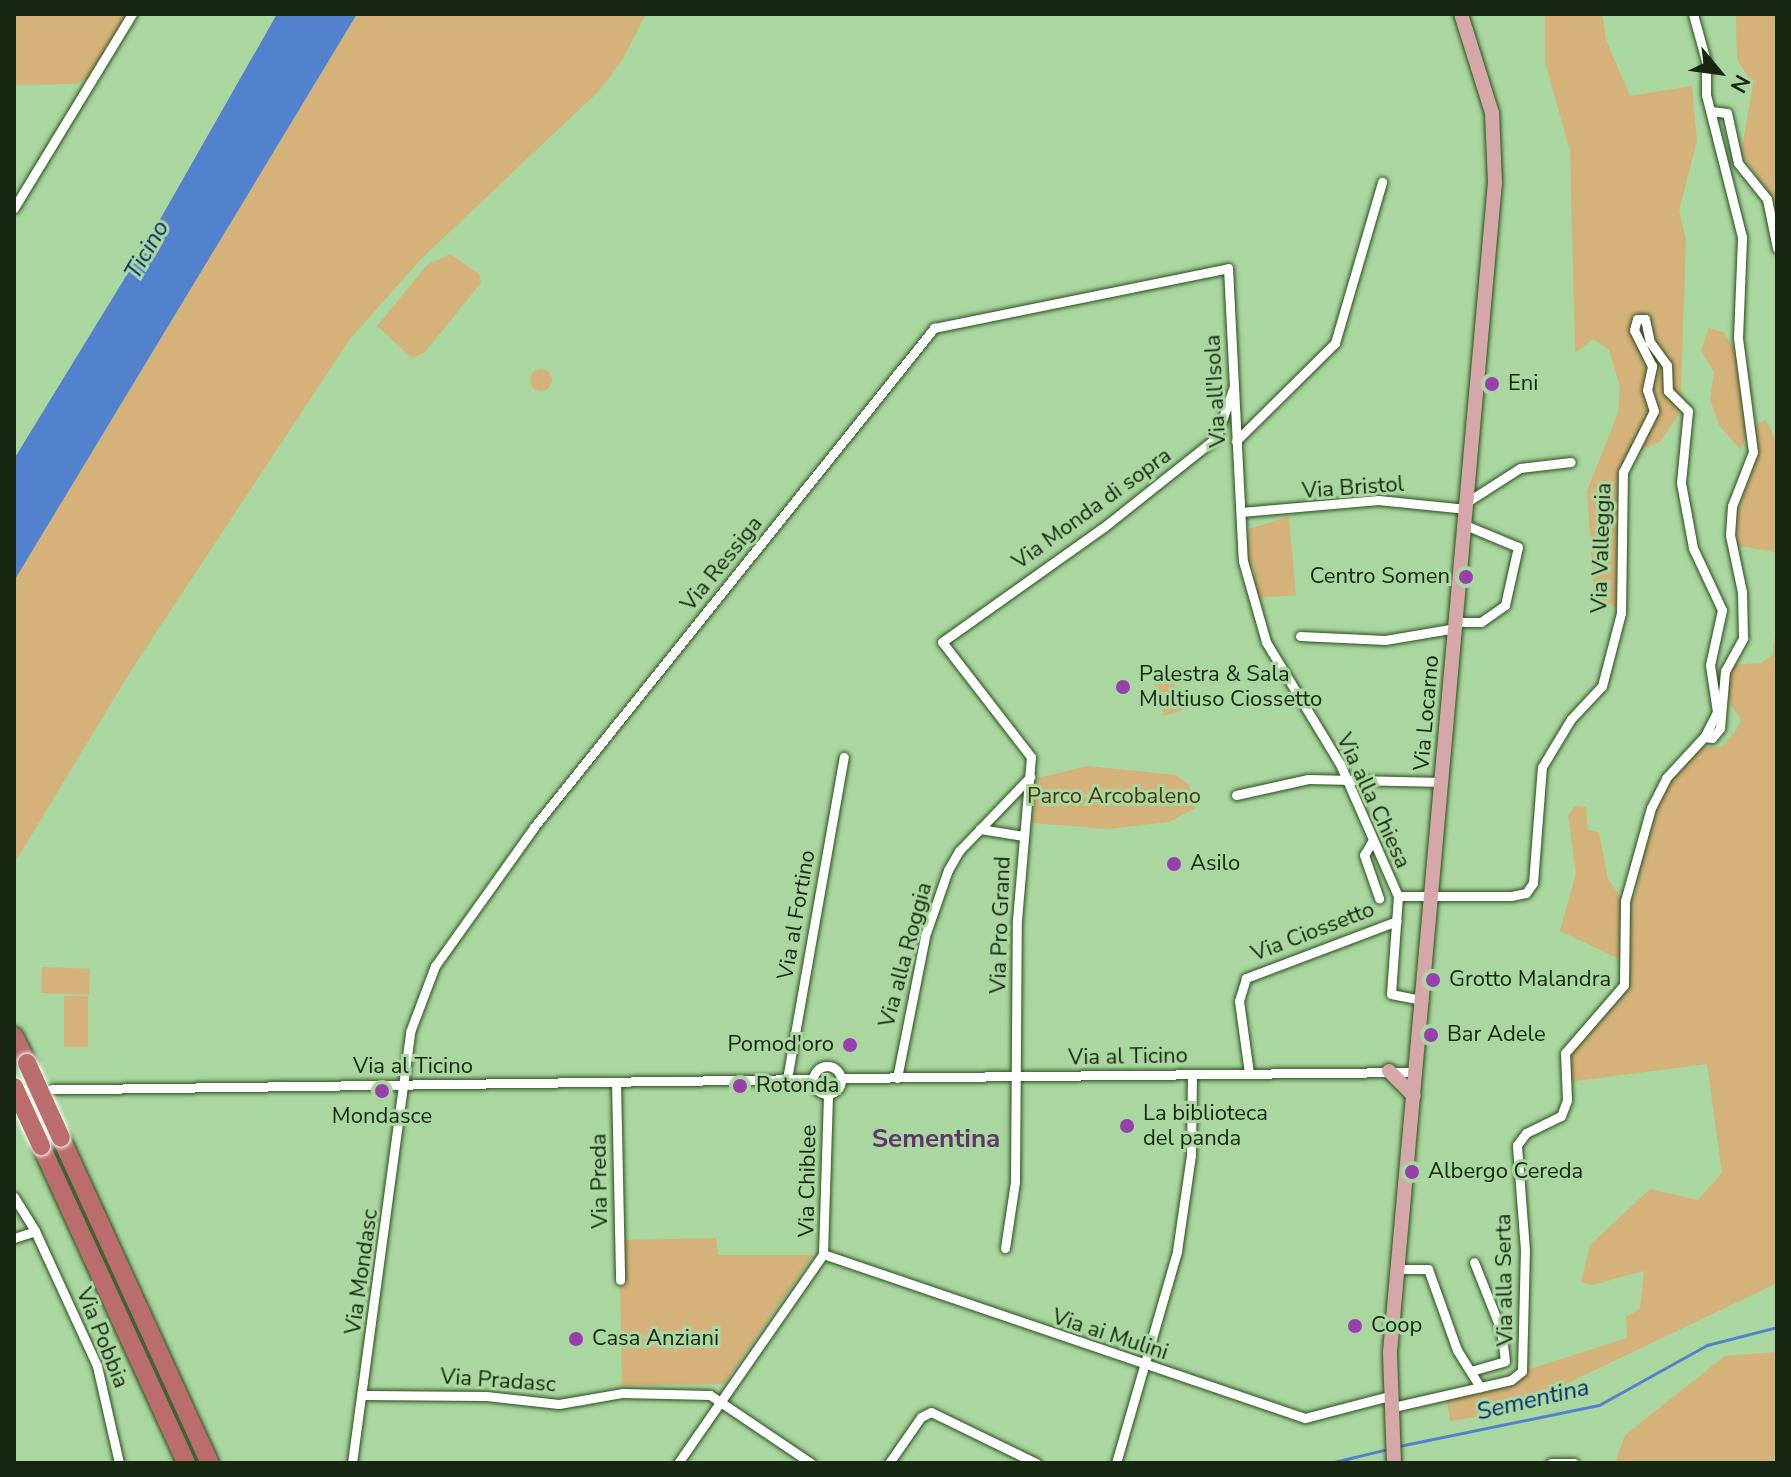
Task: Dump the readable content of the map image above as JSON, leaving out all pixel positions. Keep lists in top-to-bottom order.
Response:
{
  "streets": {
    "main road": ["Via Locarno"],
    "street": [
      "Via all'Isola",
      "Via Bristol",
      "Via Monda di sopra",
      "Via Valleggia",
      "Via Ressiga",
      "Via alla Chiesa",
      "Via al Fortino",
      "Via Pro Grand",
      "Via Ciossetto",
      "Via alla Roggia",
      "Via al Ticino",
      "Via Preda",
      "Via Chiblee",
      "Via Mondasc",
      "Via alla Serta",
      "Via ai Mulini",
      "Via Pobbia",
      "Via Pradasc"
    ]
  },
  "crossings": [
    ["Via all'Isola", "Via Bristol"],
    ["Via all'Isola", "Via Monda di sopra"],
    ["Via all'Isola", "Via Ressiga"],
    ["Via all'Isola", "Via alla Chiesa"],
    ["Via Bristol", "Via Locarno"],
    ["Via Bristol", "Via alla Chiesa"],
    ["Via Monda di sopra", "Via Pro Grand"],
    ["Via Monda di sopra", "Via alla Roggia"],
    ["Via Valleggia", "Via Locarno"],
    ["Via Valleggia", "Via alla Chiesa"],
    ["Via Valleggia", "Via alla Serta"],
    ["Via Ressiga", "Via al Ticino"],
    ["Via Ressiga", "Via Mondasc"],
    ["Via Locarno", "Via alla Chiesa"],
    ["Via Locarno", "Via al Ticino"],
    ["Via Locarno", "Via alla Serta"],
    ["Via Locarno", "Via ai Mulini"],
    ["Via al Fortino", "Via al Ticino"],
    ["Via Pro Grand", "Via alla Roggia"],
    ["Via Pro Grand", "Via al Ticino"],
    ["Via Ciossetto", "Via al Ticino"],
    ["Via alla Roggia", "Via al Ticino"],
    ["Via al Ticino", "Via Preda"],
    ["Via al Ticino", "Via Chiblee"],
    ["Via al Ticino", "Via Mondasc"],
    ["Via Chiblee", "Via ai Mulini"],
    ["Via Chiblee", "Via Pradasc"],
    ["Via Mondasc", "Via Pradasc"],
    ["Via alla Serta", "Via ai Mulini"]
  ],
  "districts": ["Sementina"],
  "water": ["Ticino", "Sementina"],
  "parks": ["Parco Arcobaleno"],
  "places": [
    "Eni",
    "Centro Somen",
    "Palestra & Sala Multiuso Ciossetto",
    "Asilo",
    "Grotto Malandra",
    "Bar Adele",
    "Pomod'oro",
    "Rotonda",
    "Mondasce",
    "La biblioteca del panda",
    "Albergo Cereda",
    "Coop",
    "Casa Anziani"
  ],
  "north": "bottom right"
}
